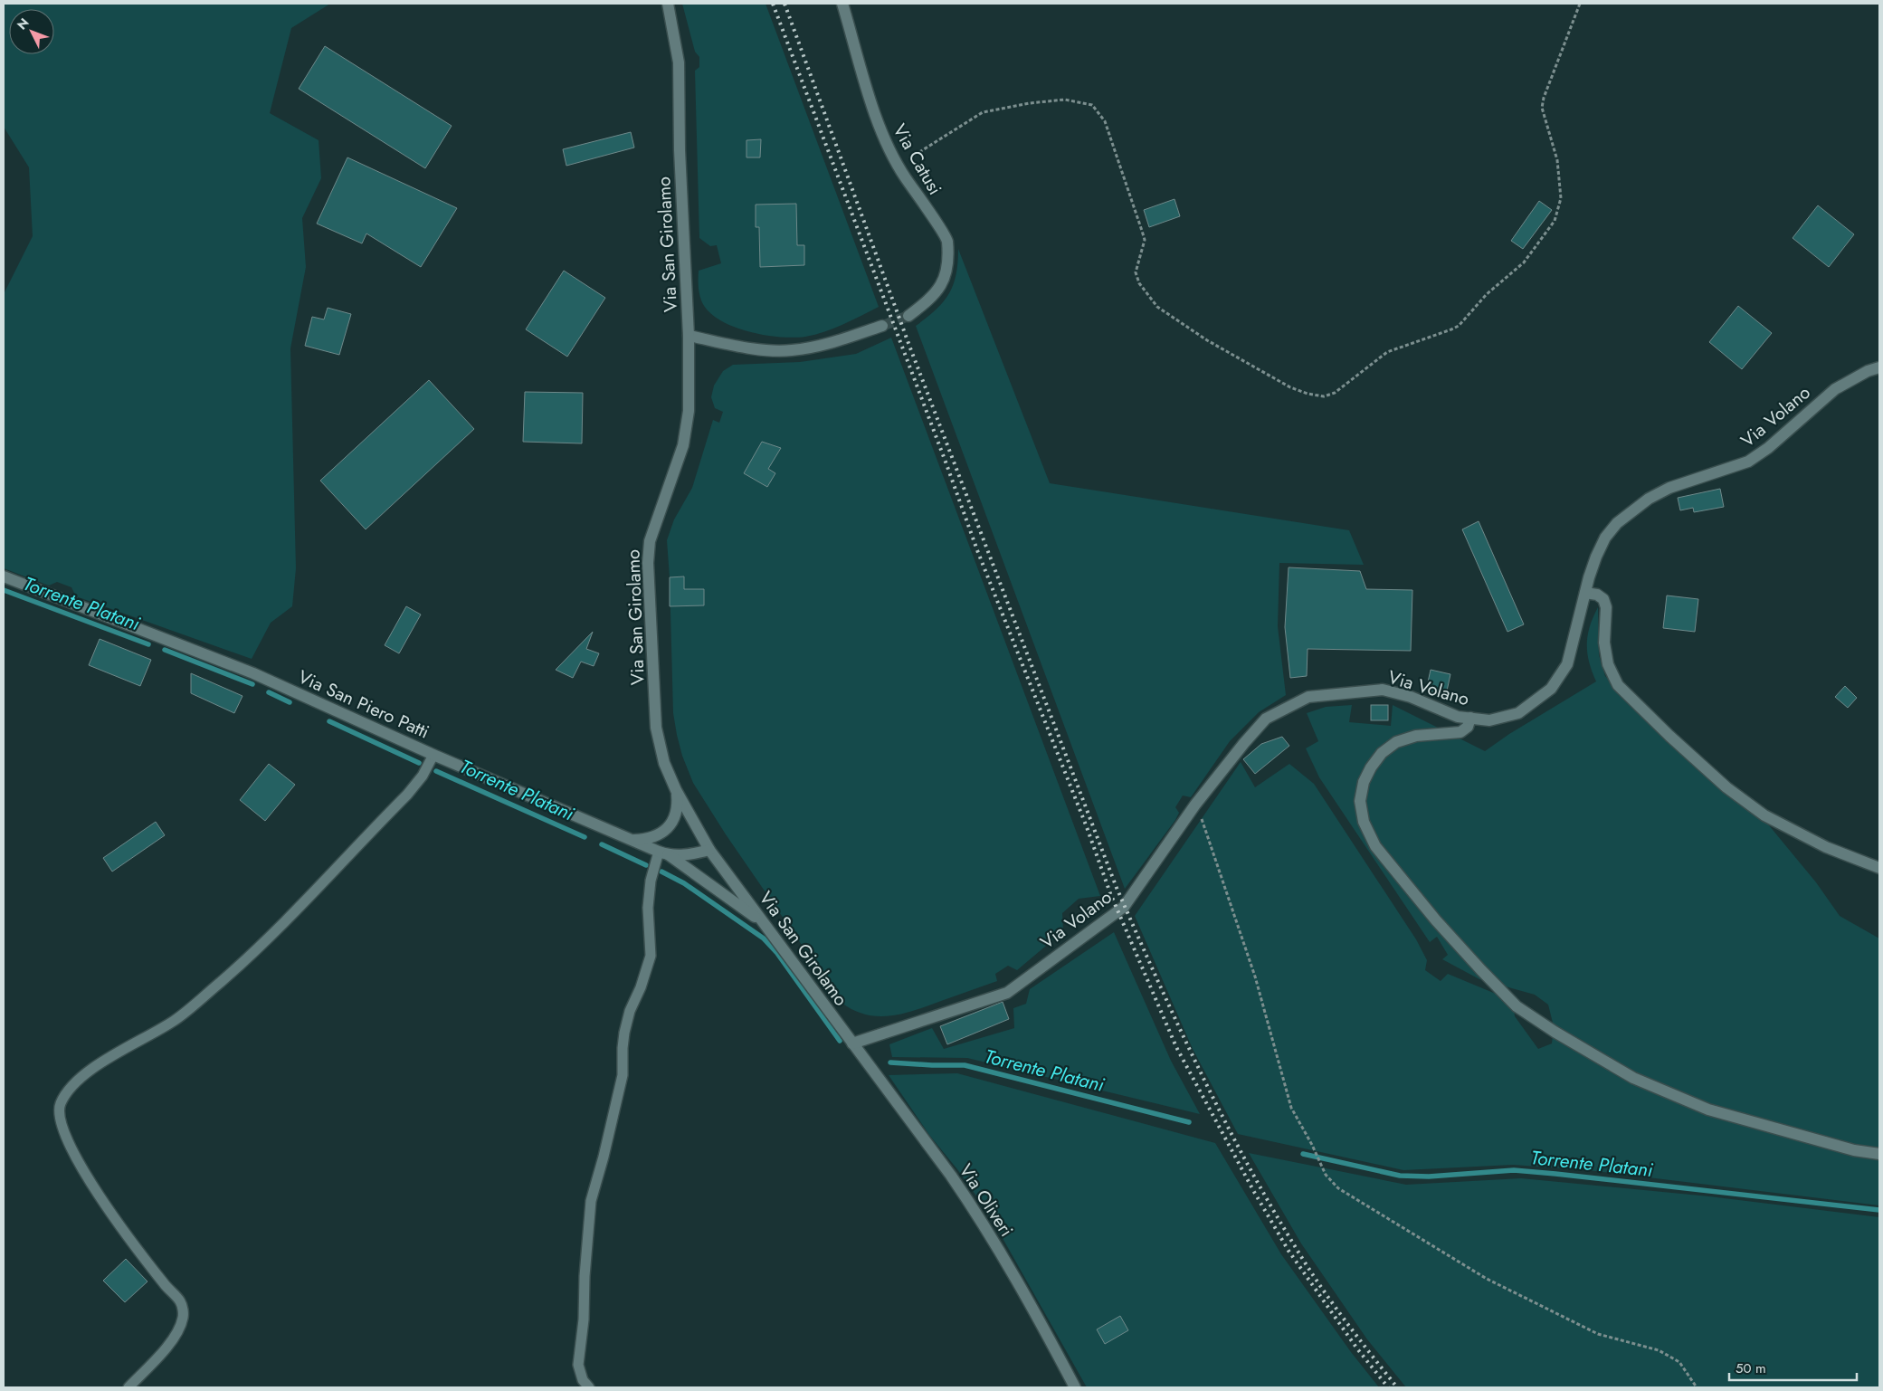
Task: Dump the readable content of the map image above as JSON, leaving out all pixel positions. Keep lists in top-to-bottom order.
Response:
{
  "streets": {
    "street": [
      "Via Catusi",
      "Via San Girolamo",
      "Via Volano",
      "Via San Piero Patti",
      "Via Oliveri"
    ]
  },
  "crossings": [
    ["Via San Girolamo", "Via Volano"],
    ["Via San Girolamo", "Via San Piero Patti"],
    ["Via San Girolamo", "Via Oliveri"],
    ["Via Volano", "Via Oliveri"]
  ],
  "water": ["Torrente Platani"],
  "scale_bar": "50 m",
  "north": "top left"
}
